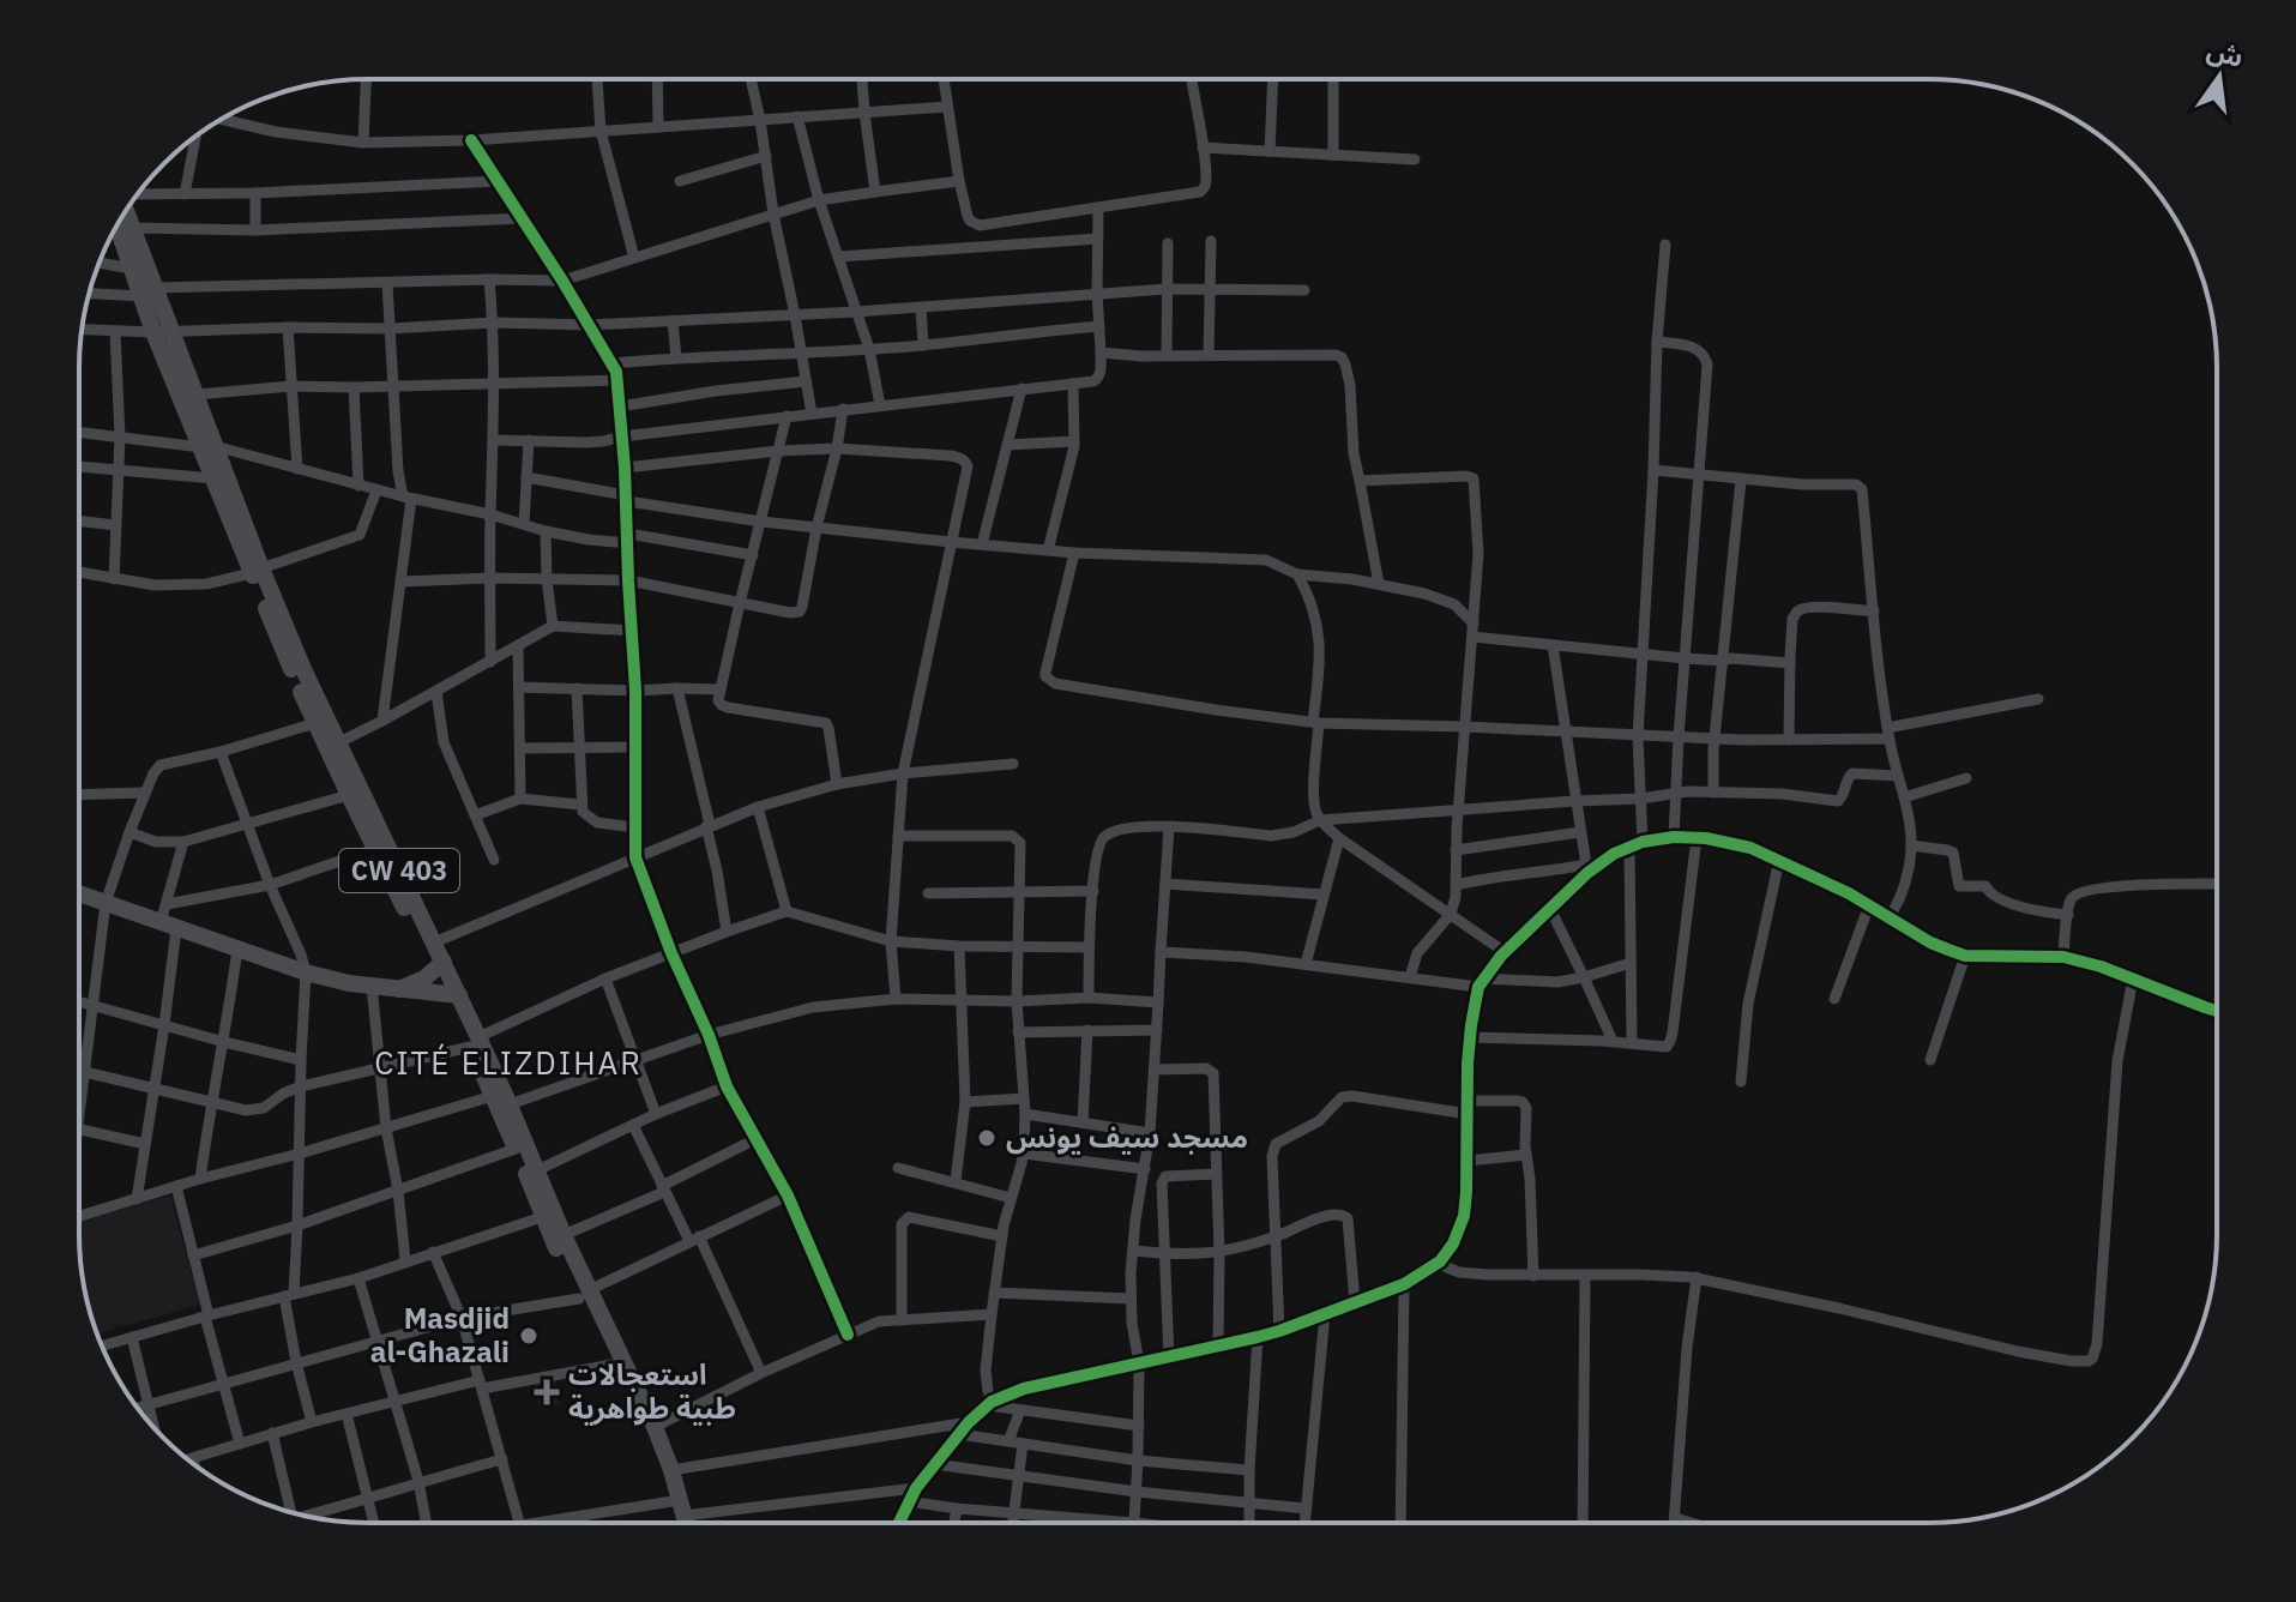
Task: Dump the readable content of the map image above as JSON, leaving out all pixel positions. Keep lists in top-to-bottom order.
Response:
{
  "streets": {
    "main road": ["CW 403"]
  },
  "districts": ["CITÉ ELIZDIHAR"],
  "places": {
    "other": ["مسجد سيف يونس", "Masdjid al-Ghazali"],
    "health": ["استعجالات طبية طواهرية"]
  },
  "north": "top"
}
